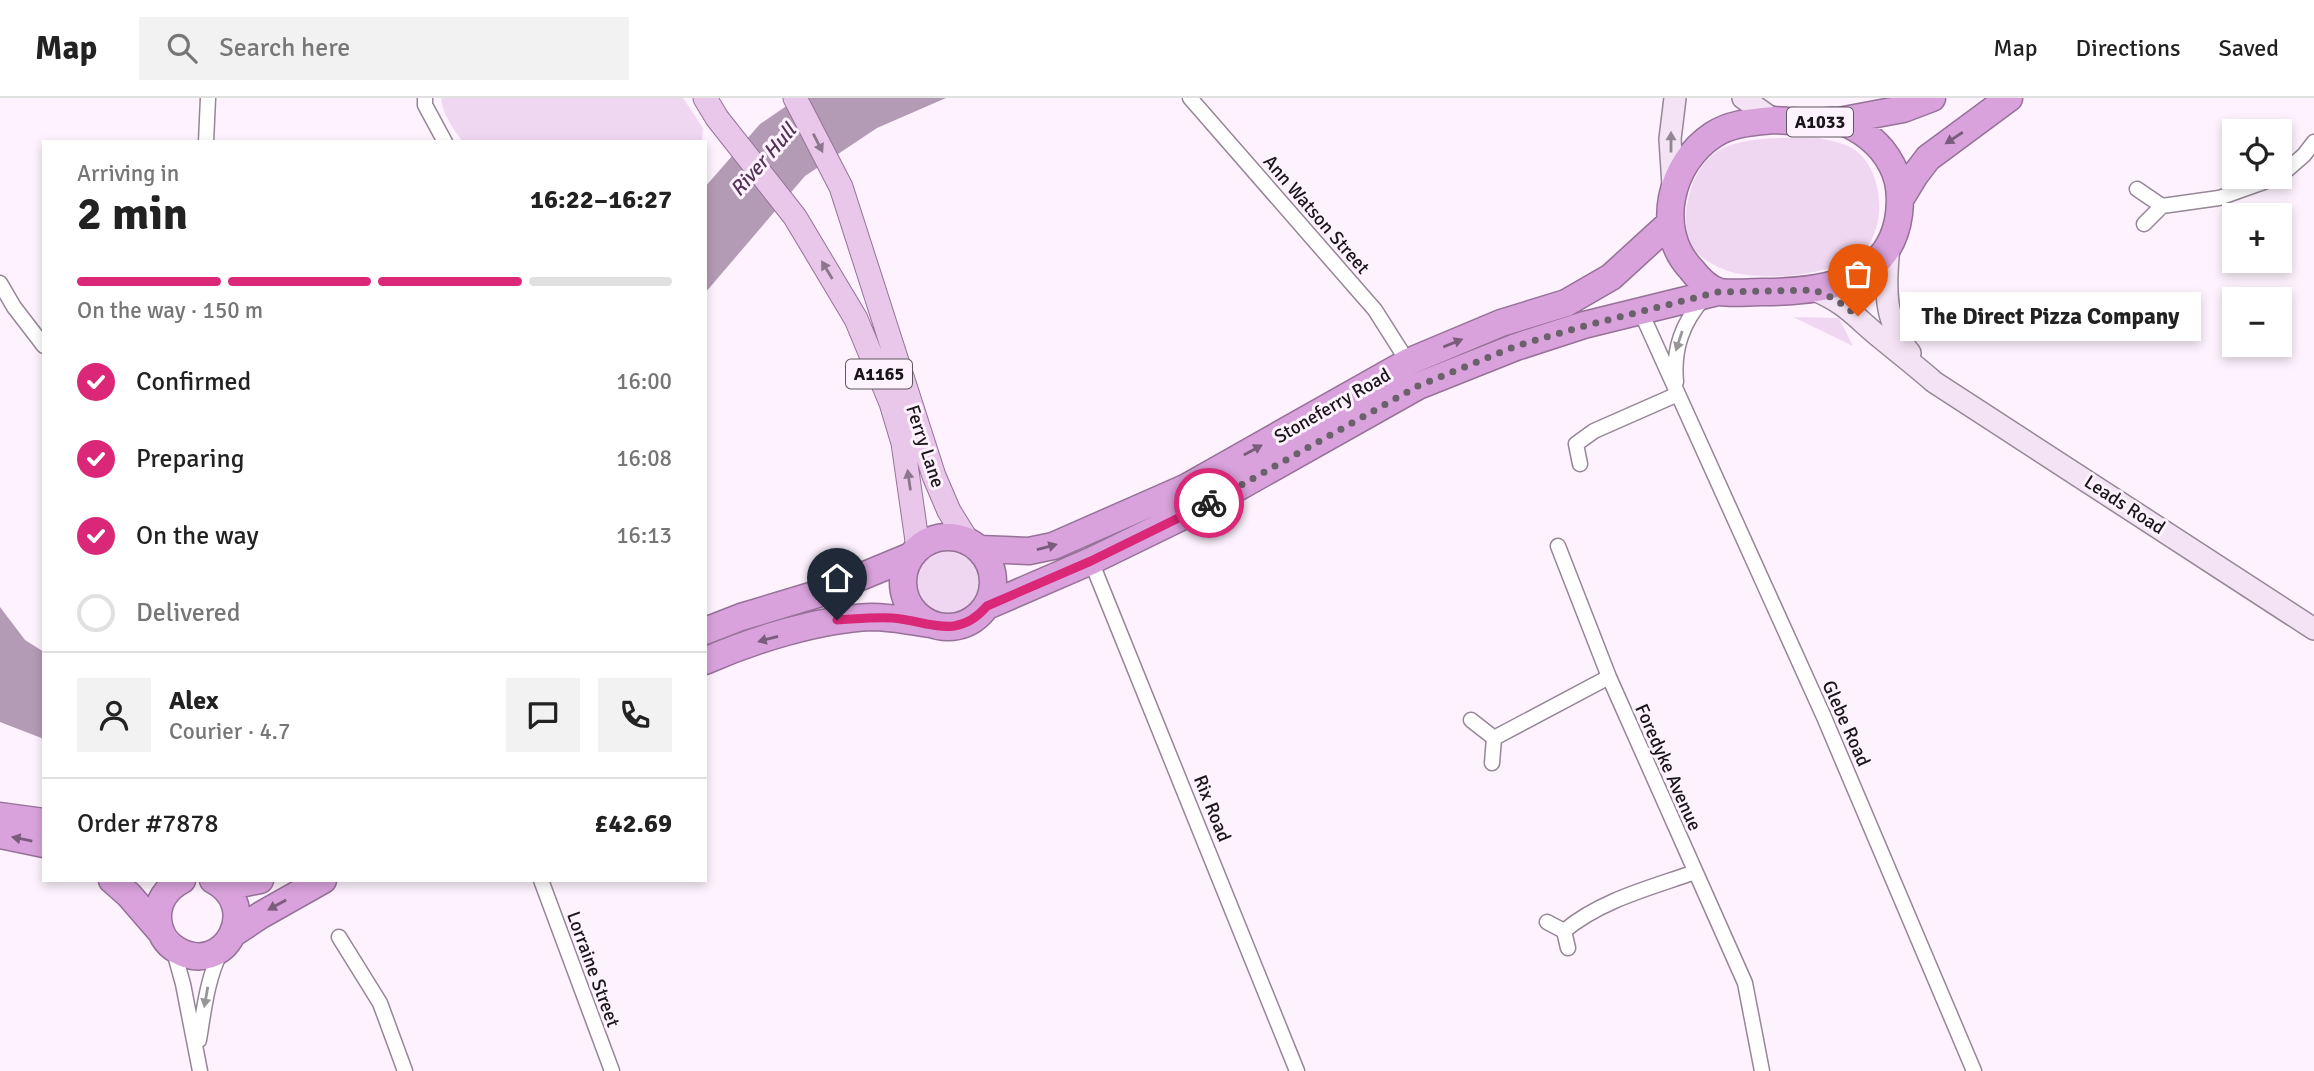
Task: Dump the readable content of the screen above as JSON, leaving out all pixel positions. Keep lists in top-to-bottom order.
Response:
{
  "streets": {
    "highway": ["A1033", "Stoneferry Road"],
    "main road": ["A1165", "Ferry Lane", "Leads Road"],
    "street": [
      "Ann Watson Street",
      "Glebe Road",
      "Foredyke Avenue",
      "Rix Road",
      "Lorraine Street"
    ]
  },
  "crossings": [
    ["A1033", "Stoneferry Road"],
    ["A1033", "Leads Road"],
    ["A1033", "Glebe Road"],
    ["Ann Watson Street", "Stoneferry Road"],
    ["Stoneferry Road", "Ferry Lane"],
    ["Stoneferry Road", "Leads Road"],
    ["Stoneferry Road", "Glebe Road"],
    ["Stoneferry Road", "Rix Road"],
    ["Leads Road", "Glebe Road"]
  ],
  "water": ["River Hull"],
  "places": ["The Direct Pizza Company"],
  "page": {
    "header": "Map",
    "search": "Search here",
    "nav": ["Map", "Directions", "Saved"],
    "map_buttons": ["+", "−"],
    "heading": ["2 min", "Arriving in", "16:22–16:27"],
    "panel": [
      "Alex",
      "Courier · 4.7",
      "Order #7878",
      "£42.69"
    ],
    "bar": "On the way · 150 m",
    "bubble": "The Direct Pizza Company",
    "list": [
      ["Confirmed", "16:00"],
      ["Preparing", "16:08"],
      ["On the way", "16:13"],
      "Delivered"
    ]
  }
}
